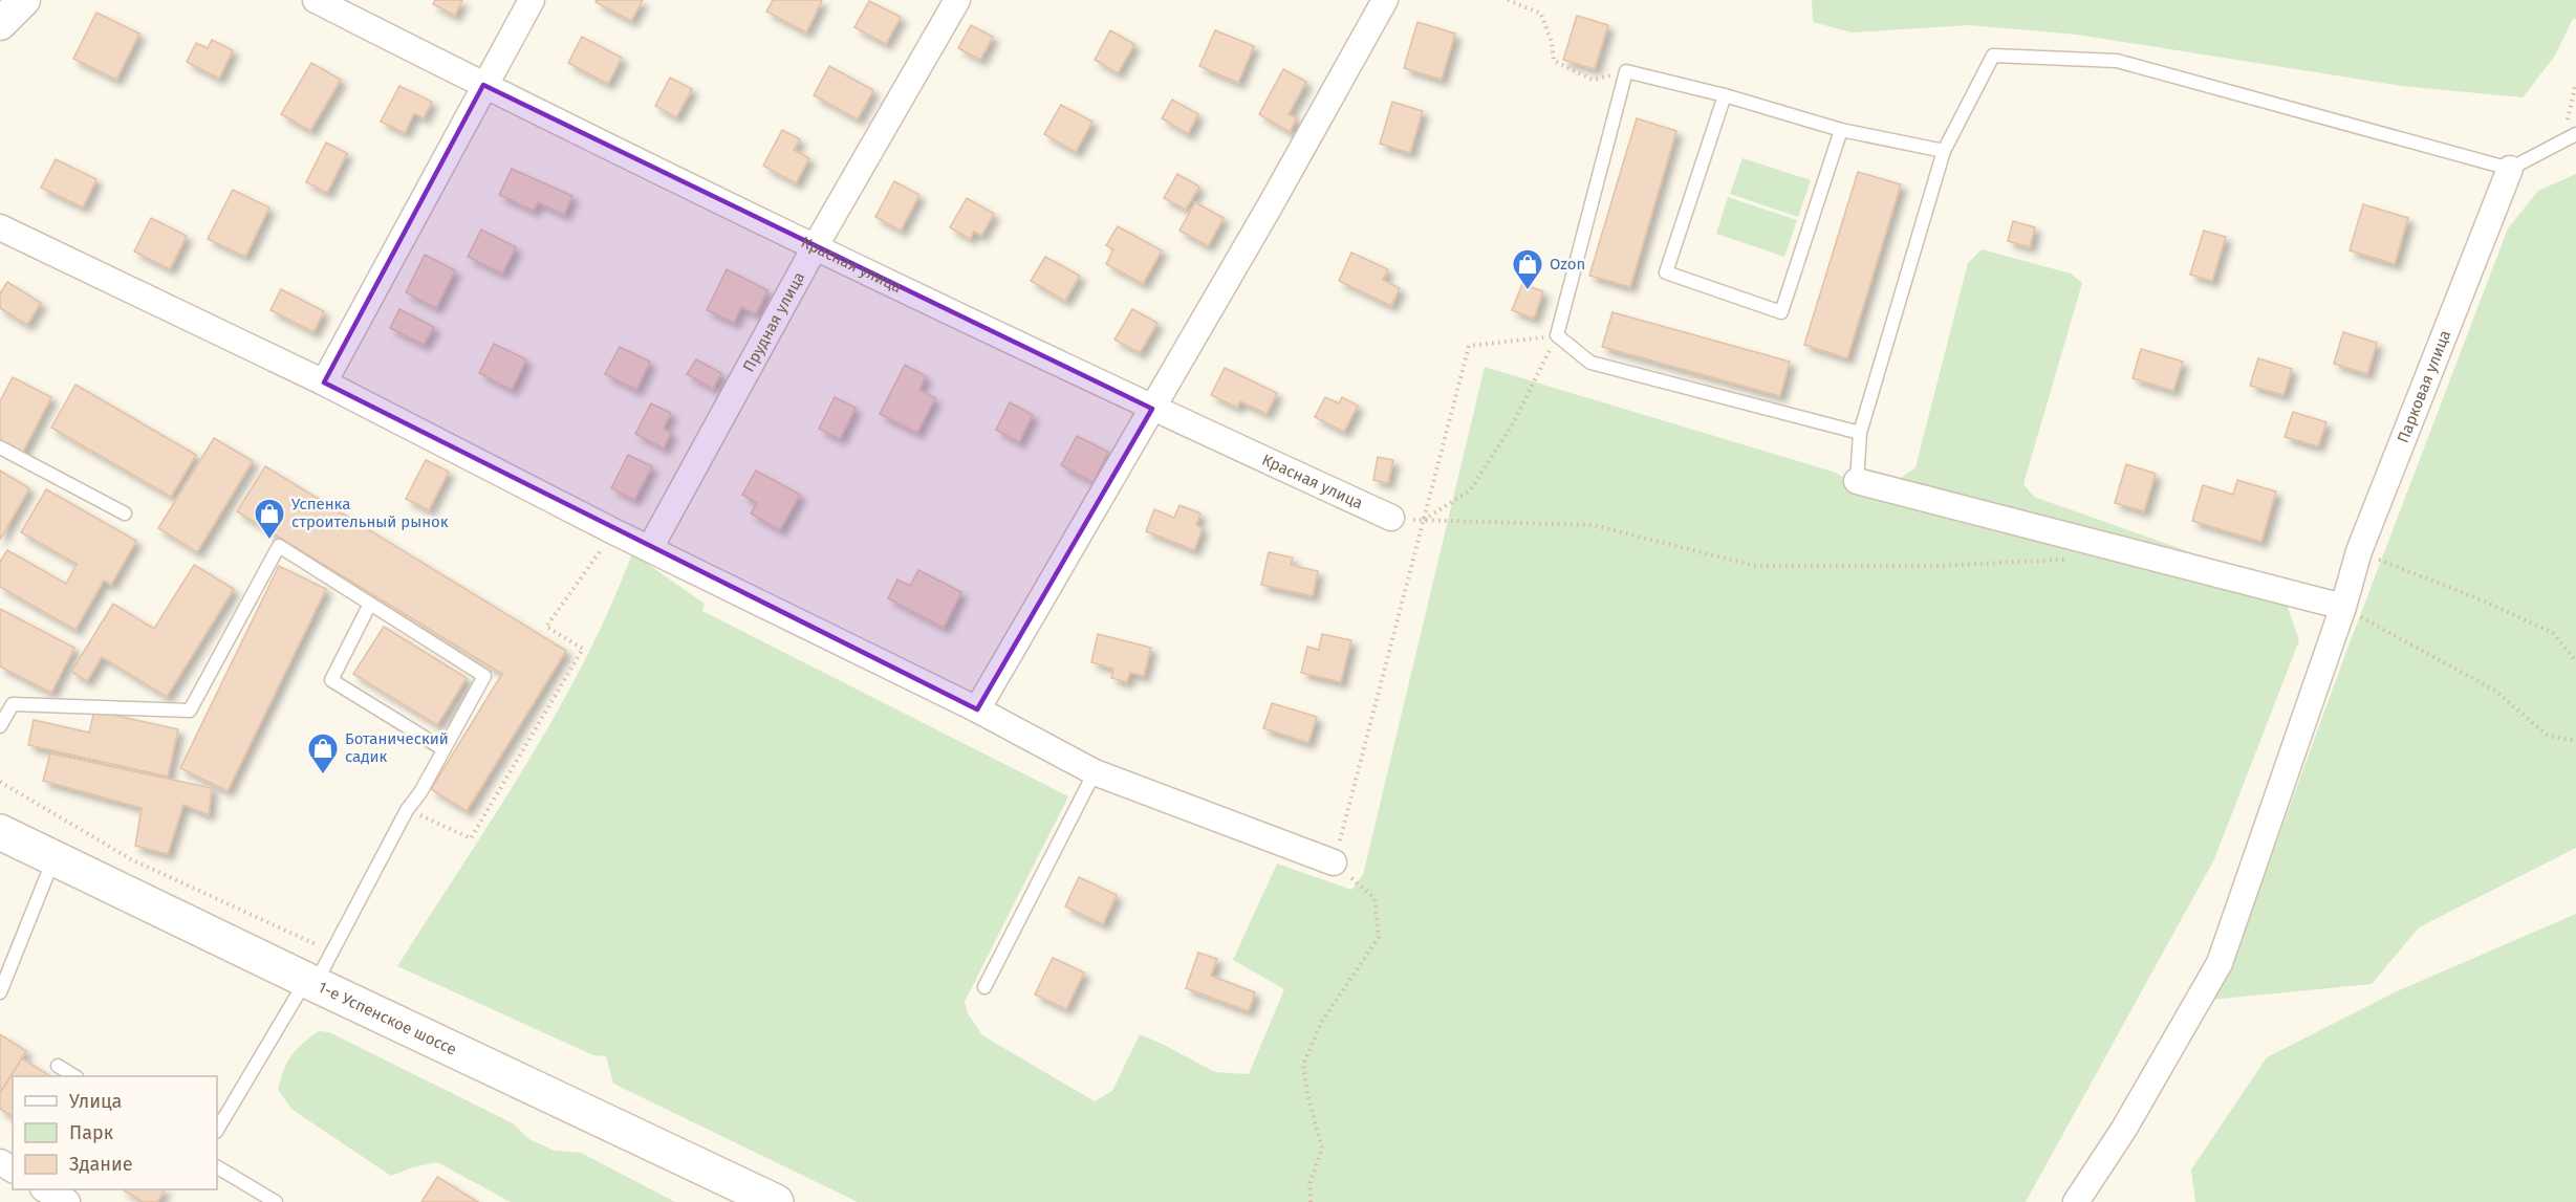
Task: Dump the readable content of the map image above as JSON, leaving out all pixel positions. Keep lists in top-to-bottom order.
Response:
{
  "streets": {
    "main road": ["1-е Успенское шоссе"],
    "street": ["Красная улица", "Прудная улица", "Парковая улица"]
  },
  "crossings": [
    ["Красная улица", "Прудная улица"]
  ],
  "places": {
    "shop": ["Ozon", "Успенка строительный рынок", "Ботанический садик"]
  },
  "legend": ["Улица", "Парк", "Здание"]
}
